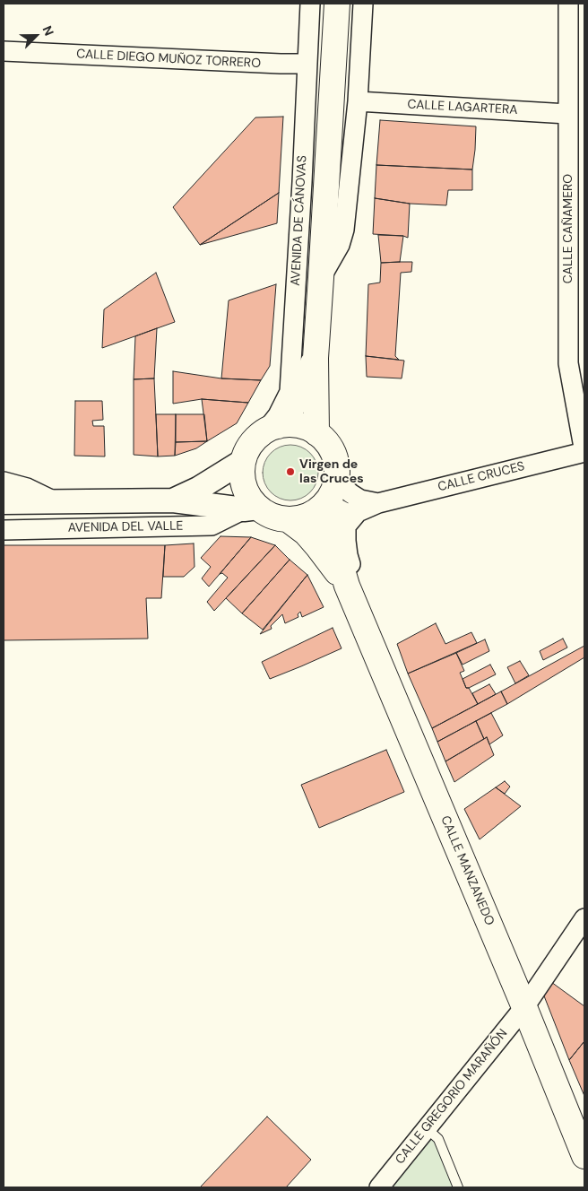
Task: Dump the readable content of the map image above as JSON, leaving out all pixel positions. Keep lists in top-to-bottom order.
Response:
{
  "streets": {
    "main road": ["AVENIDA DE CÁNOVAS", "CALLE MANZANEDO"],
    "street": [
      "CALLE DIEGO MUÑOZ TORRERO",
      "CALLE LAGARTERA",
      "CALLE CAÑAMERO",
      "CALLE CRUCES",
      "AVENIDA DEL VALLE",
      "CALLE GREGORIO MARAÑÓN"
    ]
  },
  "crossings": [
    ["CALLE DIEGO MUÑOZ TORRERO", "AVENIDA DE CÁNOVAS"],
    ["CALLE LAGARTERA", "AVENIDA DE CÁNOVAS"],
    ["CALLE LAGARTERA", "CALLE CAÑAMERO"],
    ["AVENIDA DE CÁNOVAS", "AVENIDA DEL VALLE"],
    ["AVENIDA DE CÁNOVAS", "CALLE MANZANEDO"],
    ["CALLE CAÑAMERO", "CALLE CRUCES"],
    ["AVENIDA DEL VALLE", "CALLE MANZANEDO"],
    ["CALLE MANZANEDO", "CALLE GREGORIO MARAÑÓN"]
  ],
  "places": ["Virgen de las Cruces"],
  "north": "top right"
}
